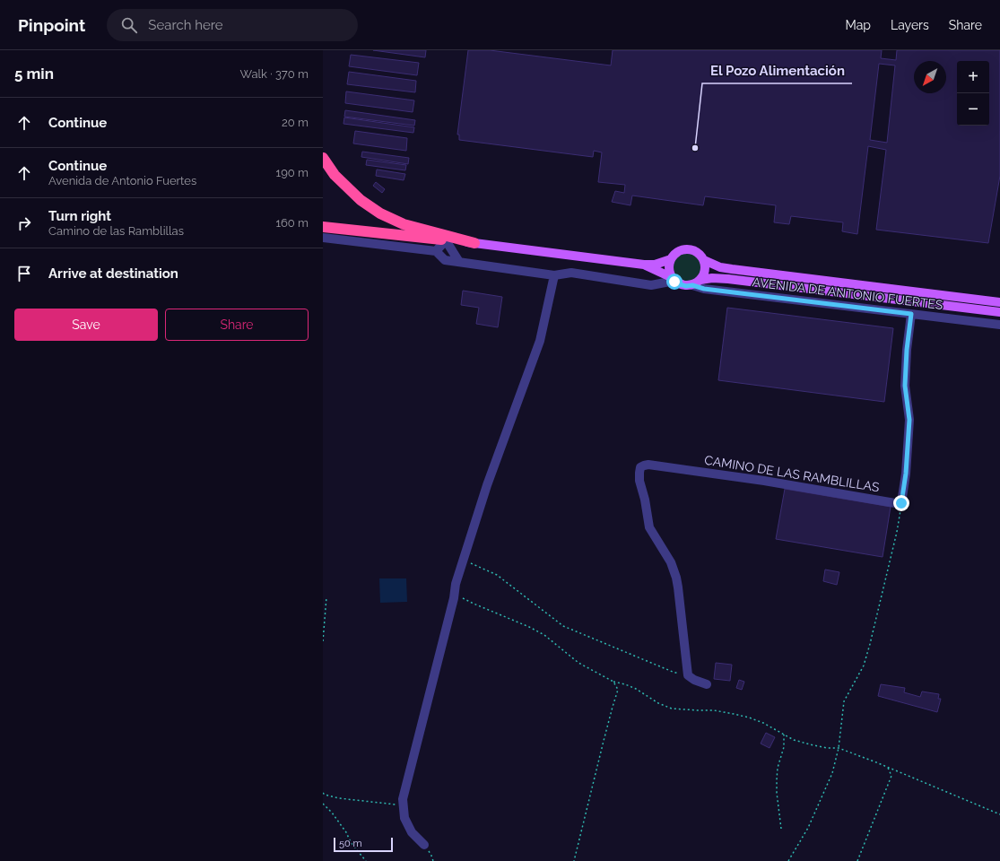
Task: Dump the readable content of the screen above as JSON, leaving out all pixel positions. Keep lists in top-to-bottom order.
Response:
{
  "streets": {
    "main road": ["AVENIDA DE ANTONIO FUERTES"],
    "street": ["CAMINO DE LAS RAMBLILLAS"]
  },
  "places": ["El Pozo Alimentación"],
  "scale_bar": "50 m",
  "north": "bottom left",
  "page": {
    "header": "Pinpoint",
    "search": "Search here",
    "nav": ["Map", "Layers", "Share"],
    "heading": ["5 min", "Walk · 370 m"],
    "map_buttons": ["+", "−"],
    "list": [
      ["Continue", "20 m"],
      ["Continue", "Avenida de Antonio Fuertes", "190 m"],
      ["Turn right", "Camino de las Ramblillas", "160 m"],
      "Arrive at destination"
    ],
    "buttons": ["Save", "Share"],
    "scale": "50 m"
  }
}
